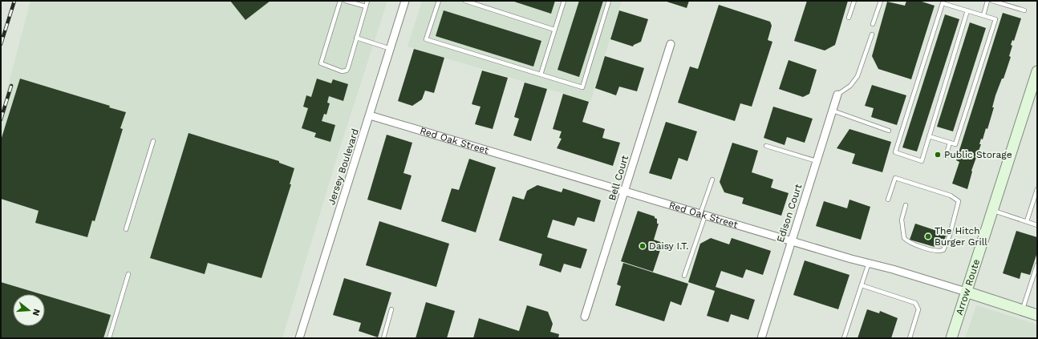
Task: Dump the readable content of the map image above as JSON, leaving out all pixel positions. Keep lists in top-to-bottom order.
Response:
{
  "streets": {
    "main road": ["Red Oak Street", "Arrow Route"],
    "street": ["Jersey Boulevard", "Bell Court", "Edison Court"]
  },
  "crossings": [
    ["Red Oak Street", "Jersey Boulevard"],
    ["Red Oak Street", "Bell Court"],
    ["Red Oak Street", "Edison Court"],
    ["Red Oak Street", "Arrow Route"]
  ],
  "places": ["Public Storage", "The Hitch Burger Grill", "Daisy I.T."],
  "north": "right"
}
